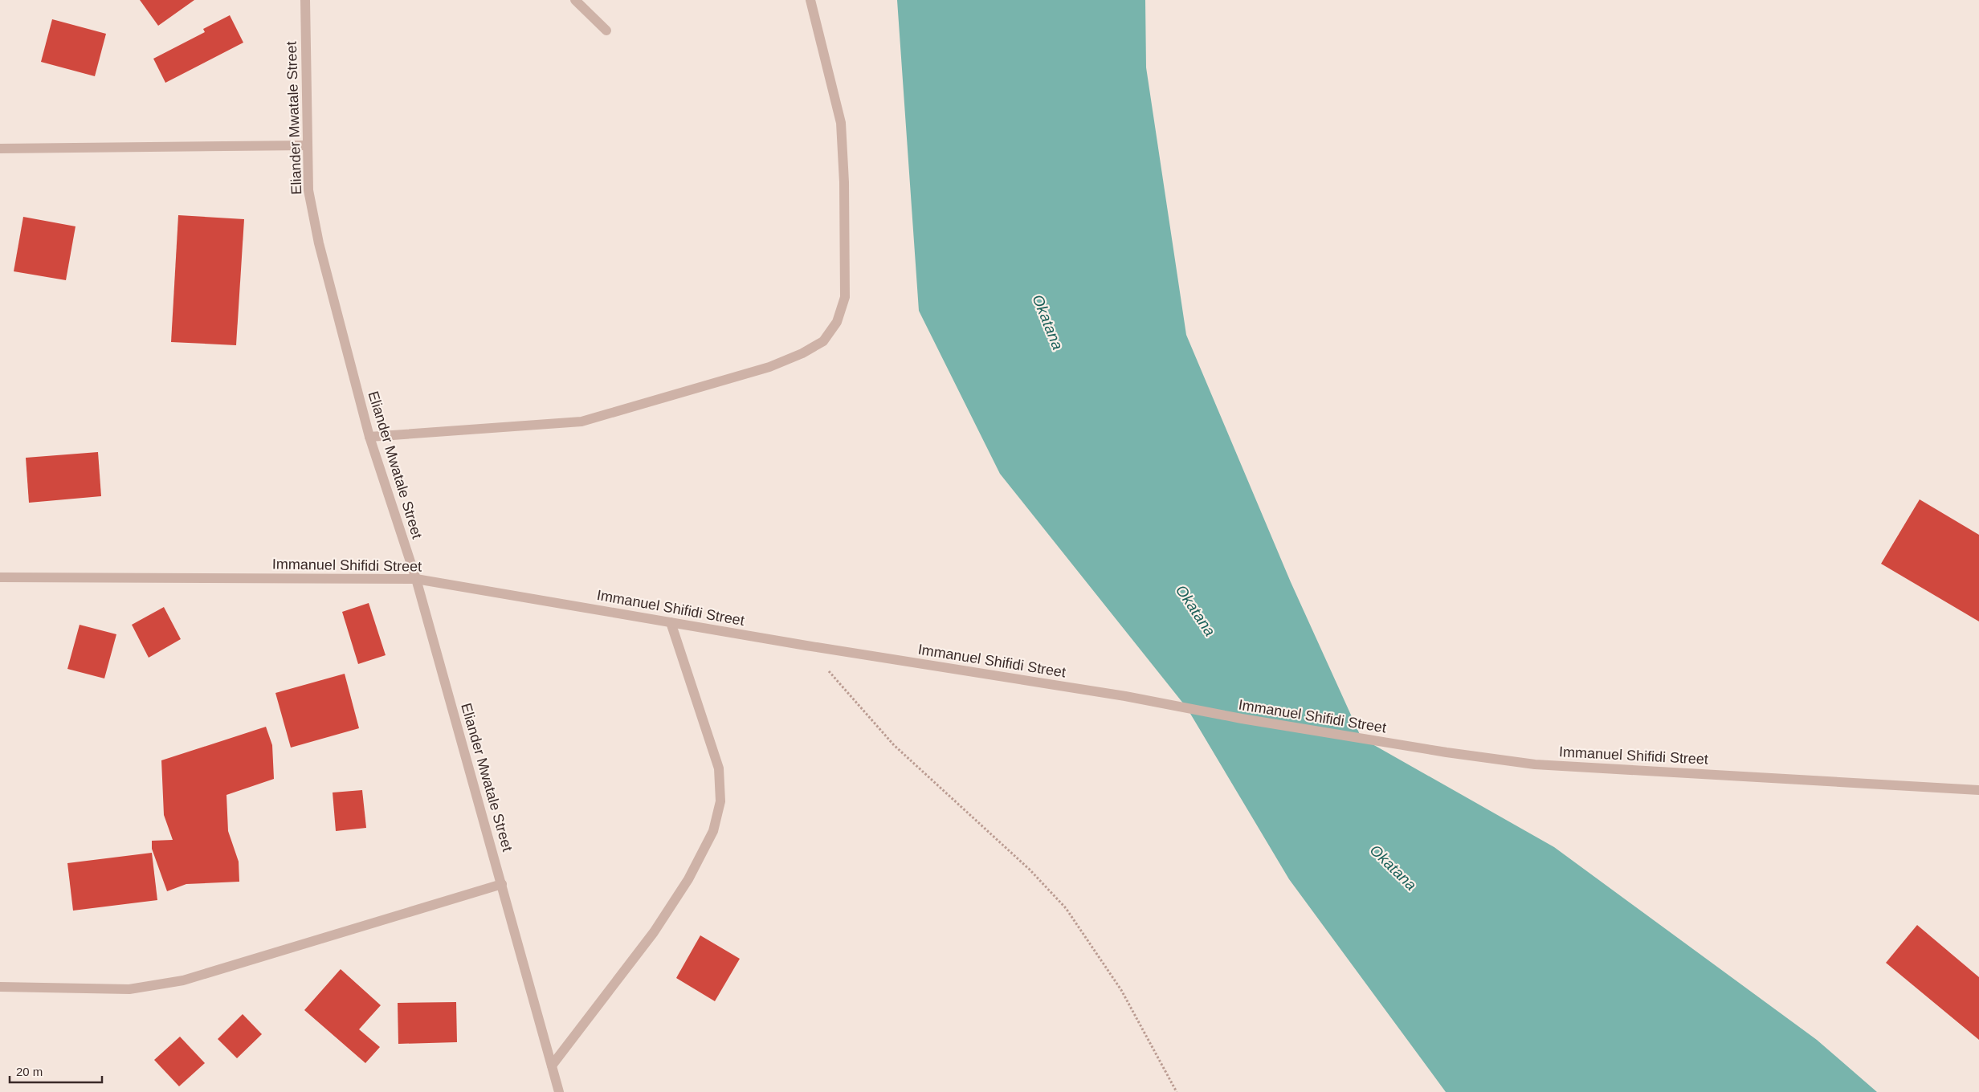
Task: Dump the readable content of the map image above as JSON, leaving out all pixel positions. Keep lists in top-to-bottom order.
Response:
{
  "streets": {
    "street": ["Eliander Mwatale Street", "Immanuel Shifidi Street"]
  },
  "crossings": [
    ["Eliander Mwatale Street", "Immanuel Shifidi Street"]
  ],
  "water": ["Okatana"],
  "scale_bar": "20 m"
}
